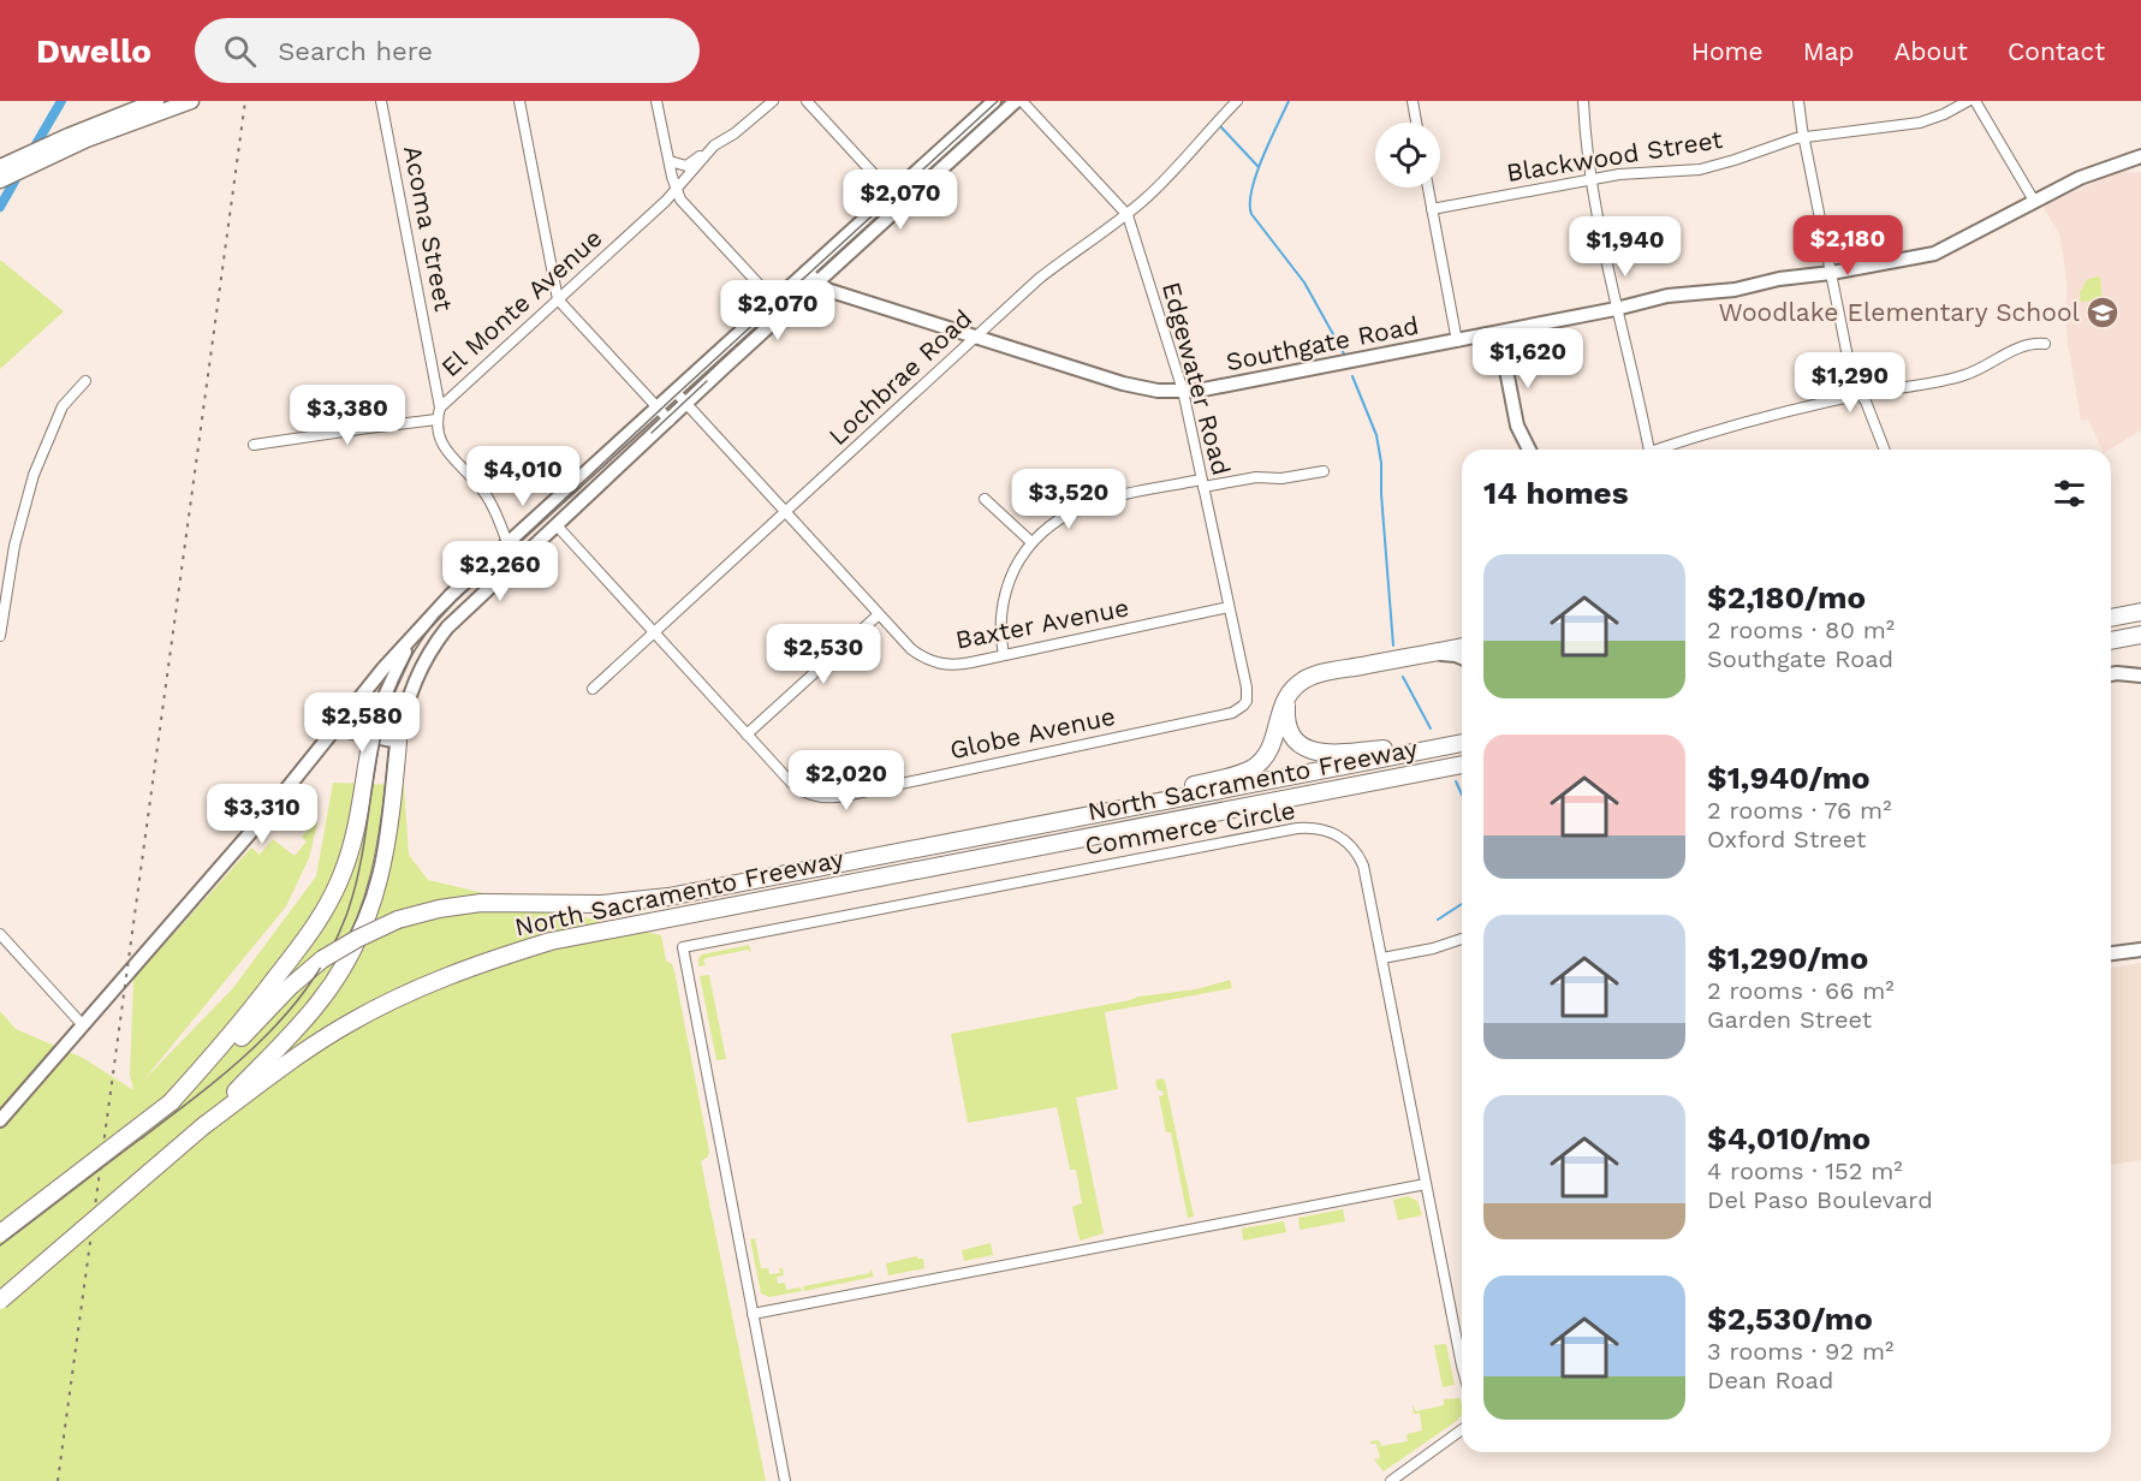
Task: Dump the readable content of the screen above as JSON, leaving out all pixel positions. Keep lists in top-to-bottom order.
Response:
{
  "streets": {
    "highway": ["North Sacramento Freeway"],
    "main road": ["Southgate Road"],
    "street": [
      "Blackwood Street",
      "Acoma Street",
      "El Monte Avenue",
      "Lochbrae Road",
      "Edgewater Road",
      "Baxter Avenue",
      "Globe Avenue",
      "Commerce Circle"
    ]
  },
  "crossings": [
    ["Acoma Street", "El Monte Avenue"],
    ["Southgate Road", "Lochbrae Road"],
    ["Southgate Road", "Edgewater Road"],
    ["Lochbrae Road", "Edgewater Road"],
    ["Lochbrae Road", "Baxter Avenue"],
    ["Lochbrae Road", "Globe Avenue"],
    ["Edgewater Road", "Baxter Avenue"],
    ["Edgewater Road", "Globe Avenue"]
  ],
  "places": {
    "school or university": ["Woodlake Elementary School"]
  },
  "page": {
    "header": "Dwello",
    "search": "Search here",
    "nav": [
      "Home",
      "Map",
      "About",
      "Contact"
    ],
    "price": [
      "$2,070",
      "$2,180",
      "$1,940",
      "$2,070",
      "$1,620",
      "$1,290",
      "$3,380",
      "$4,010",
      "$3,520",
      "$2,260",
      "$2,530",
      "$2,580",
      "$2,020",
      "$3,310"
    ],
    "heading": "14 homes",
    "list": [
      {
        "name": "$2,180/mo",
        "note": "2 rooms · 80 m² · Southgate Road"
      },
      {
        "name": "$1,940/mo",
        "note": "2 rooms · 76 m² · Oxford Street"
      },
      {
        "name": "$1,290/mo",
        "note": "2 rooms · 66 m² · Garden Street"
      },
      {
        "name": "$4,010/mo",
        "note": "4 rooms · 152 m² · Del Paso Boulevard"
      },
      {
        "name": "$2,530/mo",
        "note": "3 rooms · 92 m² · Dean Road"
      }
    ]
  }
}
